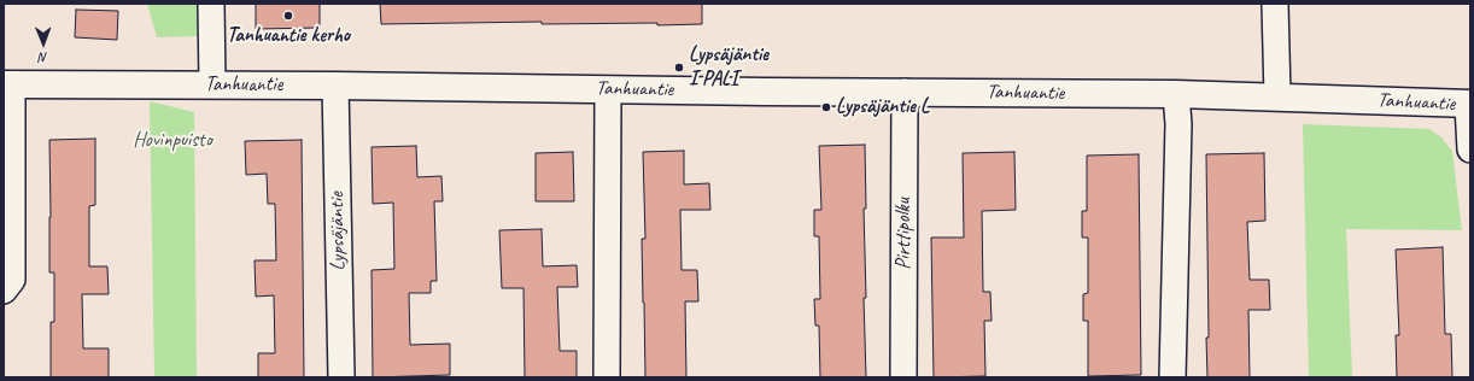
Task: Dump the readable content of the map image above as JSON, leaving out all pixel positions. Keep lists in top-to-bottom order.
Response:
{
  "streets": {
    "street": ["Tanhuantie", "Lypsäjäntie", "Pirttipolku"]
  },
  "crossings": [
    ["Tanhuantie", "Lypsäjäntie"],
    ["Tanhuantie", "Pirttipolku"]
  ],
  "parks": ["Hovinpuisto"],
  "places": ["Tanhuantie kerho", "Lypsäjäntie I PALI", "Lypsäjäntie L"],
  "north": "bottom"
}
